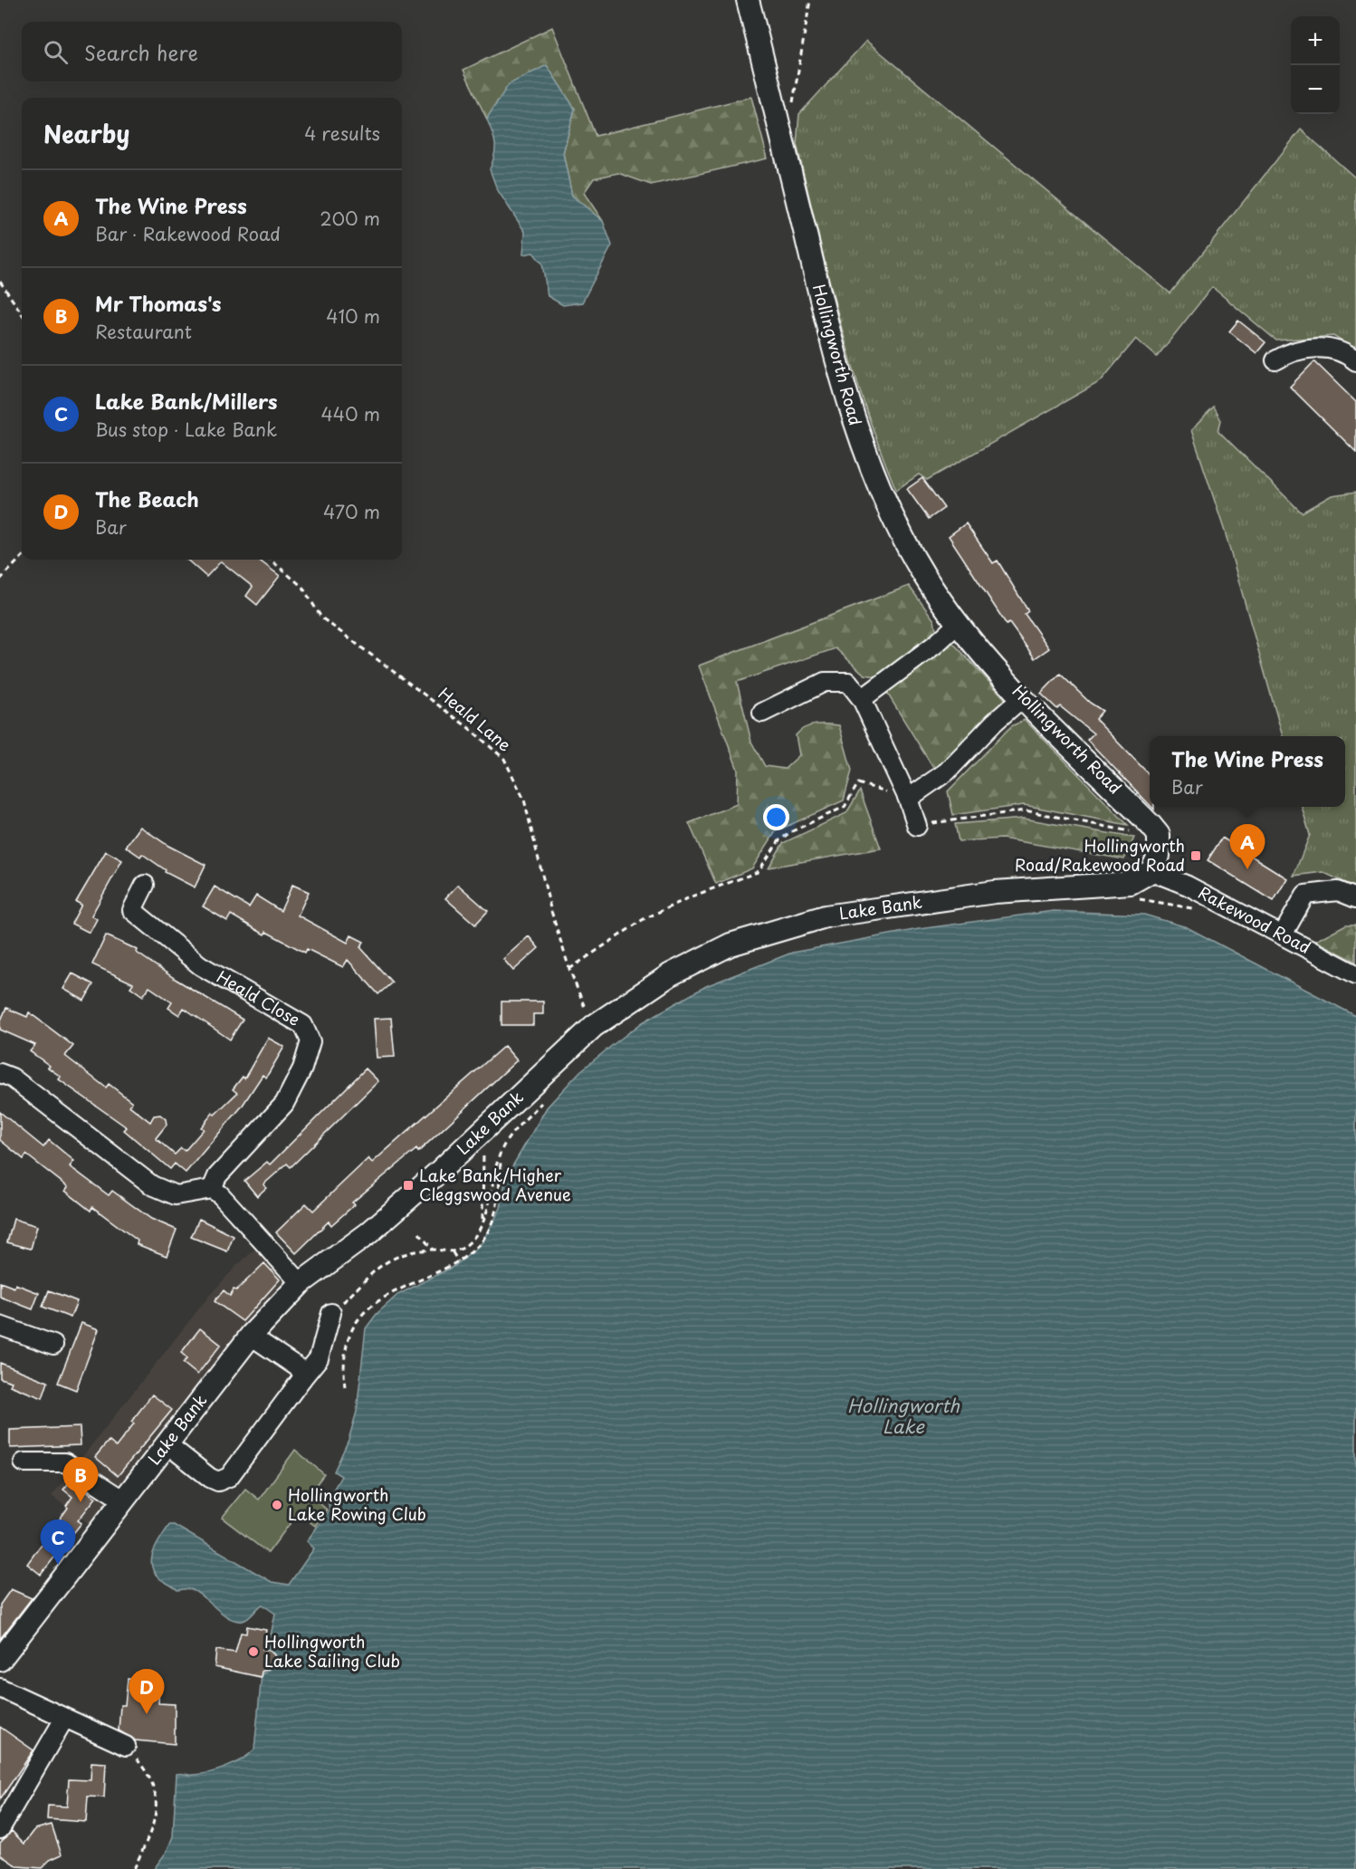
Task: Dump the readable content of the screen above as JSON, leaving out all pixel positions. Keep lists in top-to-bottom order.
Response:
{
  "streets": {
    "main road": ["Hollingworth Road", "Lake Bank"],
    "street": ["Rakewood Road", "Heald Close"],
    "path": ["Heald Lane"]
  },
  "crossings": [
    ["Hollingworth Road", "Lake Bank"],
    ["Hollingworth Road", "Rakewood Road"],
    ["Lake Bank", "Rakewood Road"]
  ],
  "water": ["Hollingworth Lake"],
  "places": {
    "transit": ["Hollingworth Road/Rakewood Road", "Lake Bank/Higher Cleggswood Avenue"],
    "other": ["Hollingworth Lake Rowing Club", "Hollingworth Lake Sailing Club"]
  },
  "page": {
    "map_buttons": ["+", "−"],
    "search": "Search here",
    "heading": ["Nearby", "4 results"],
    "list": [
      {
        "mark": "A",
        "name": "The Wine Press",
        "note": "Bar · Rakewood Road",
        "value": "200 m"
      },
      {
        "mark": "B",
        "name": "Mr Thomas's",
        "note": "Restaurant",
        "value": "410 m"
      },
      {
        "mark": "C",
        "name": "Lake Bank/Millers",
        "note": "Bus stop · Lake Bank",
        "value": "440 m"
      },
      {
        "mark": "D",
        "name": "The Beach",
        "note": "Bar",
        "value": "470 m"
      }
    ],
    "popup": ["The Wine Press", "Bar"],
    "pins": [
      "A",
      "B",
      "C",
      "D"
    ]
  }
}
